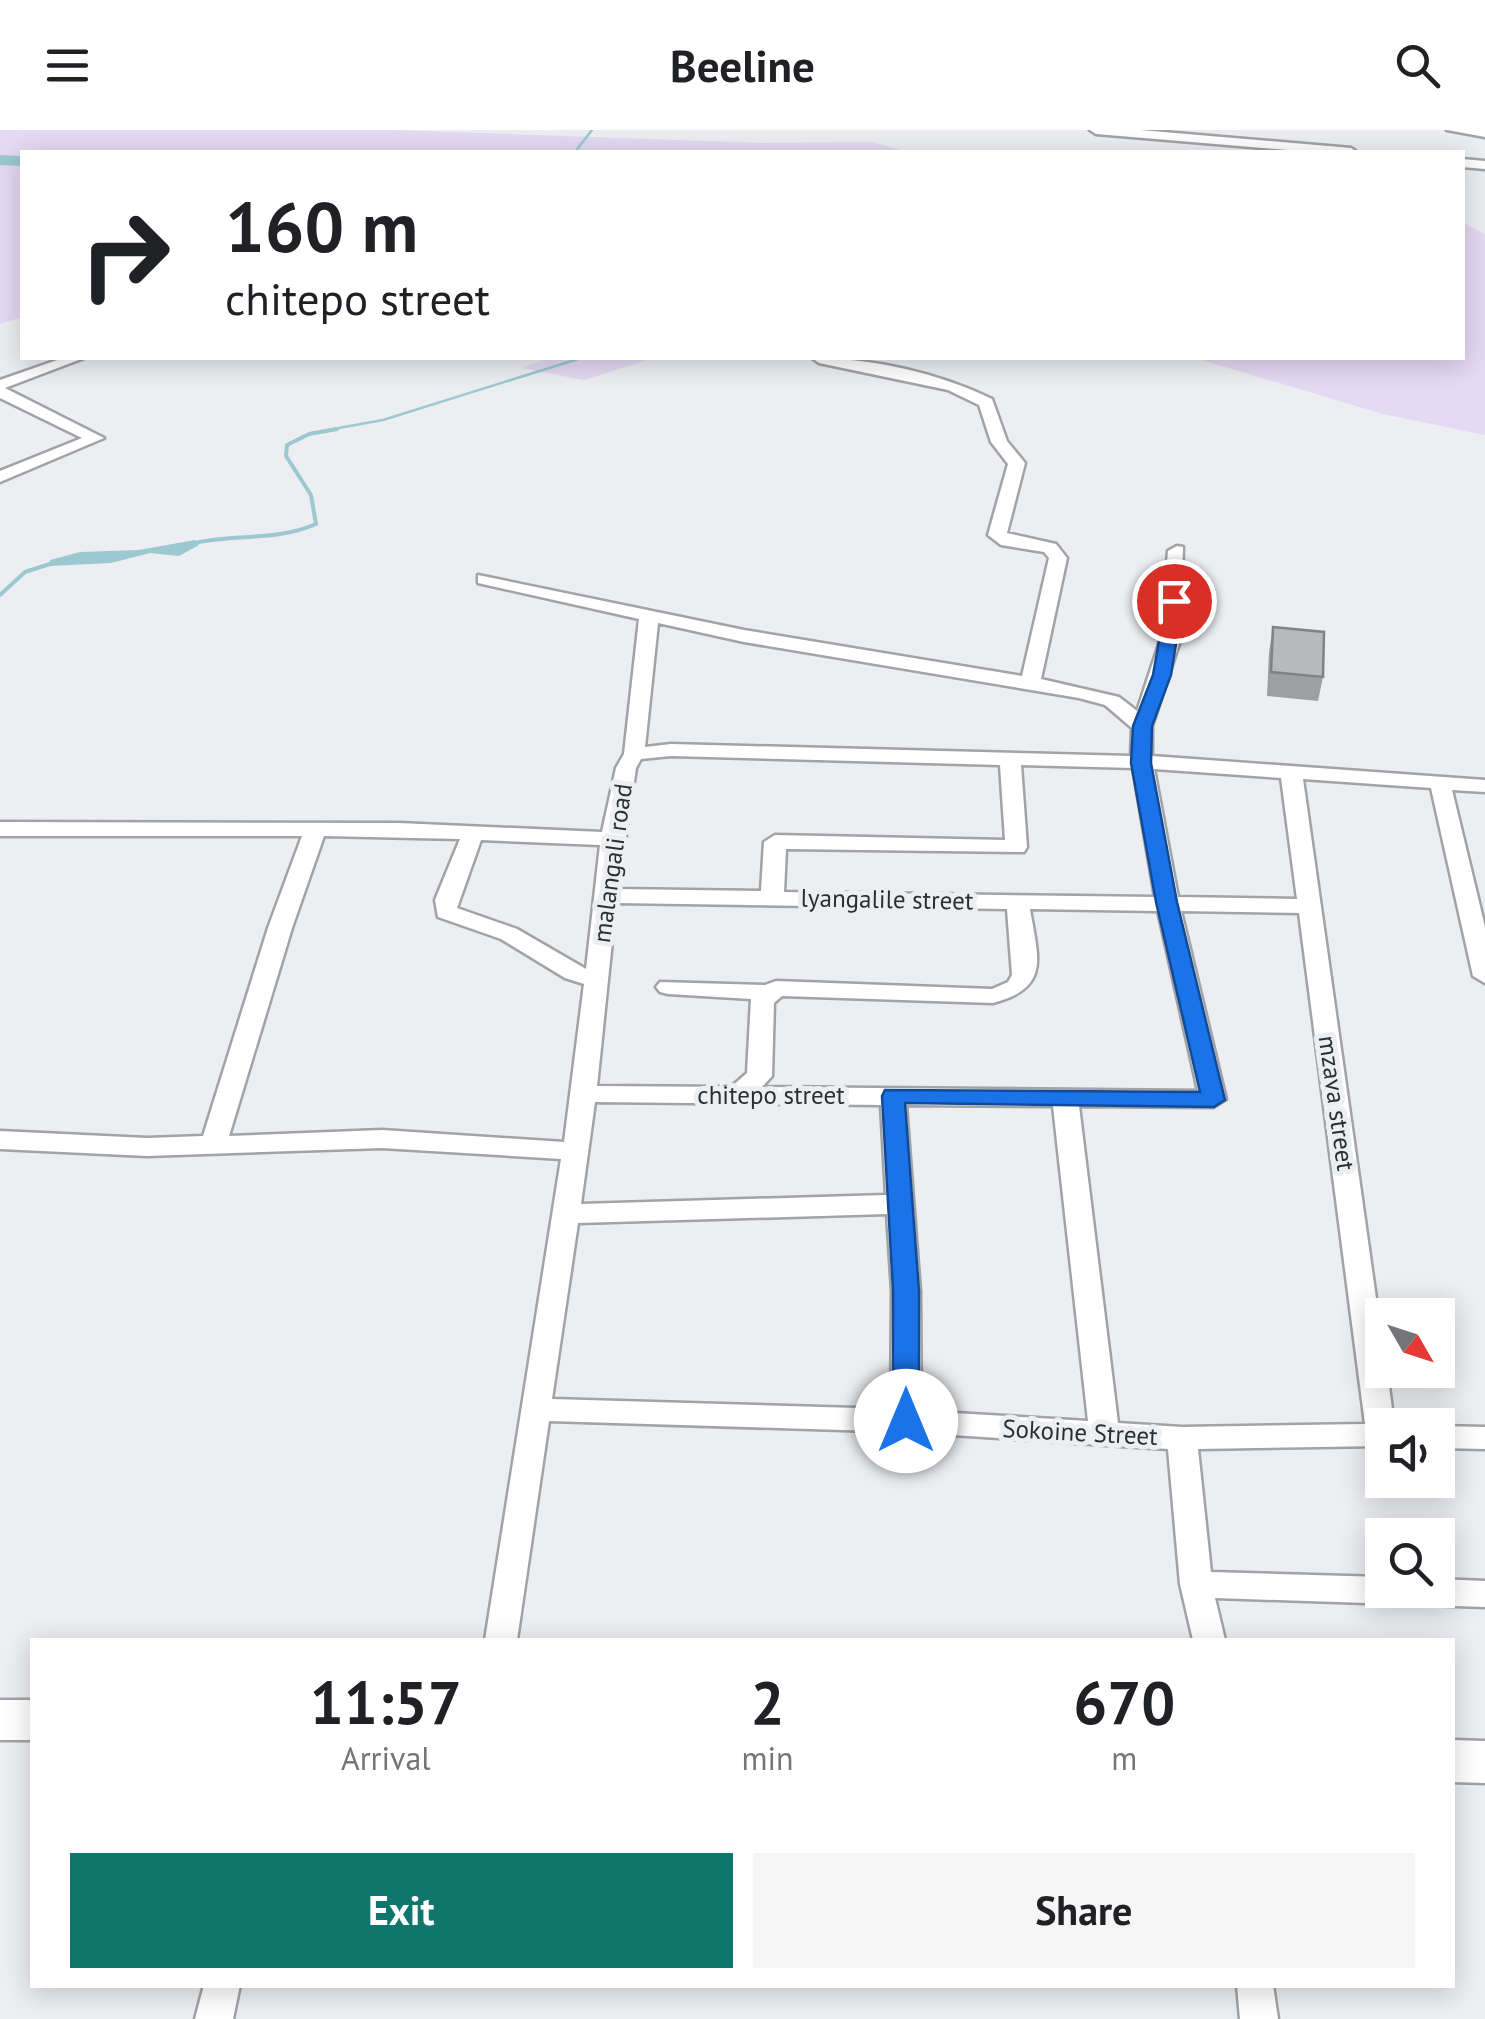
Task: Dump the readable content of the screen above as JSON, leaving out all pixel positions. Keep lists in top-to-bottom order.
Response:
{
  "streets": {
    "street": [
      "malangali road",
      "lyangalile street",
      "chitepo street",
      "mzava street",
      "Sokoine Street"
    ]
  },
  "crossings": [
    ["malangali road", "lyangalile street"],
    ["malangali road", "chitepo street"],
    ["malangali road", "mzava street"],
    ["malangali road", "Sokoine Street"],
    ["lyangalile street", "chitepo street"],
    ["lyangalile street", "mzava street"]
  ],
  "north": "bottom right",
  "page": {
    "header": "Beeline",
    "turn": ["160 m", "chitepo street"],
    "eta": [
      "11:57",
      "Arrival",
      "2",
      "min",
      "670",
      "m"
    ],
    "buttons": ["Exit", "Share"]
  }
}
